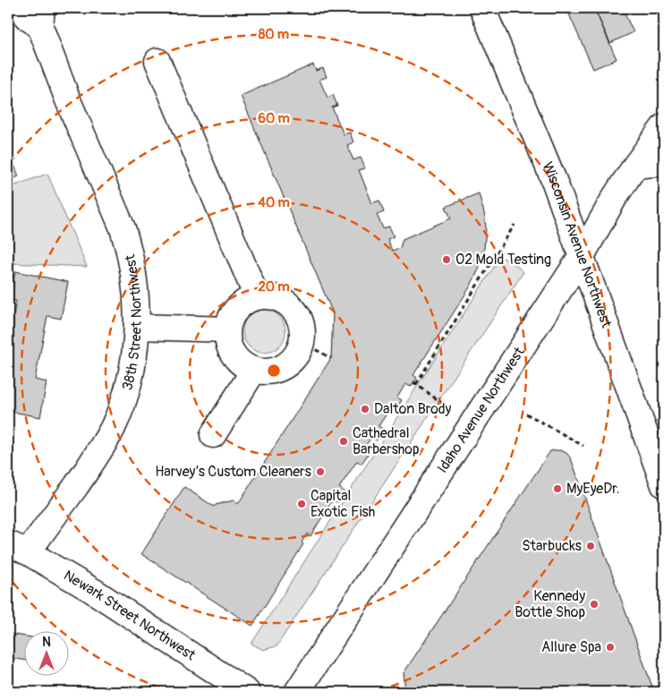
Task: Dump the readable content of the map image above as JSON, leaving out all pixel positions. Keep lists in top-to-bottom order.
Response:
{
  "streets": {
    "street": [
      "Wisconsin Avenue Northwest",
      "38th Street Northwest",
      "Idaho Avenue Northwest",
      "Newark Street Northwest"
    ]
  },
  "crossings": [
    ["Wisconsin Avenue Northwest", "Idaho Avenue Northwest"],
    ["38th Street Northwest", "Newark Street Northwest"]
  ],
  "places": [
    "O2 Mold Testing",
    "Dalton Brody",
    "Cathedral Barbershop",
    "Harvey’s Custom Cleaners",
    "MyEyeDr.",
    "Capital Exotic Fish",
    "Starbucks",
    "Kennedy Bottle Shop",
    "Allure Spa"
  ],
  "north": "top",
  "rings": [
    "80 m",
    "60 m",
    "40 m",
    "20 m"
  ]
}
